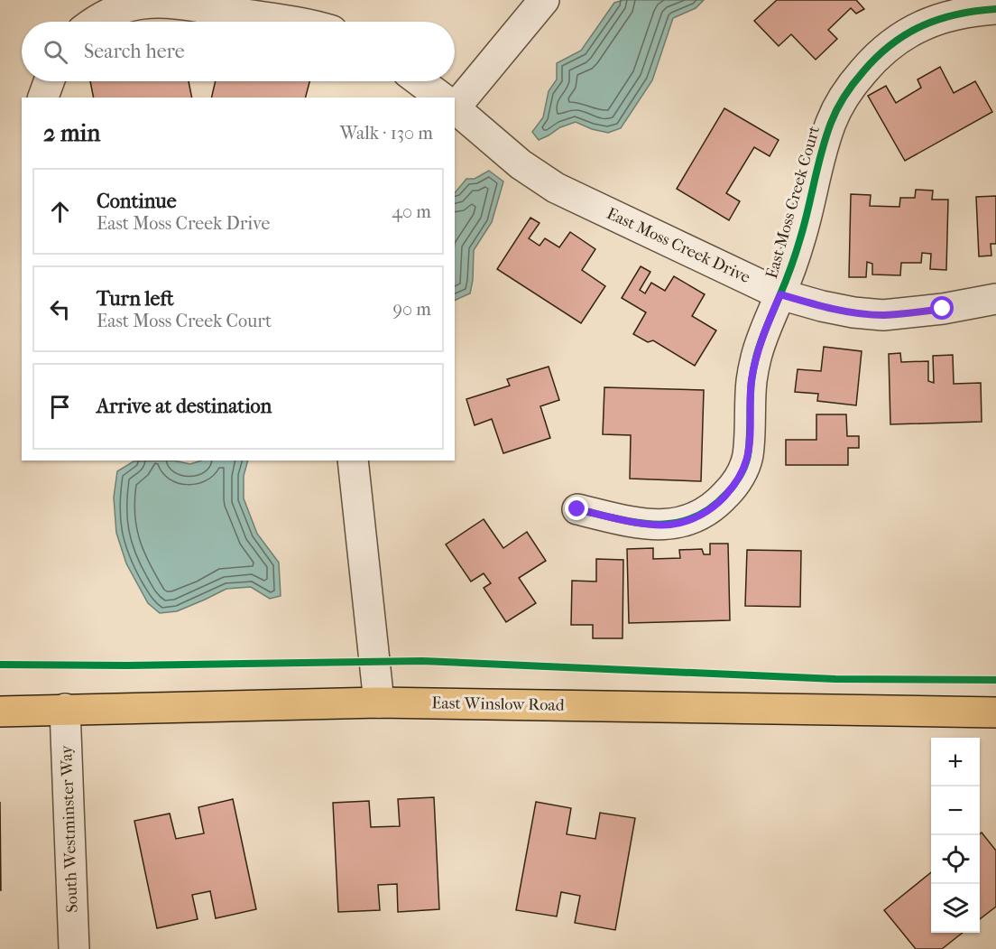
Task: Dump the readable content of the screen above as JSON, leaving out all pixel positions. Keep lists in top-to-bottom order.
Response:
{
  "streets": {
    "main road": ["East Winslow Road"],
    "street": ["East Moss Creek Court", "East Moss Creek Drive", "South Westminster Way"]
  },
  "crossings": [
    ["East Moss Creek Court", "East Moss Creek Drive"],
    ["East Winslow Road", "South Westminster Way"]
  ],
  "page": {
    "search": "Search here",
    "heading": ["2 min", "Walk · 130 m"],
    "list": [
      ["Continue", "East Moss Creek Drive", "40 m"],
      ["Turn left", "East Moss Creek Court", "90 m"],
      "Arrive at destination"
    ],
    "map_buttons": ["+", "−"]
  }
}
